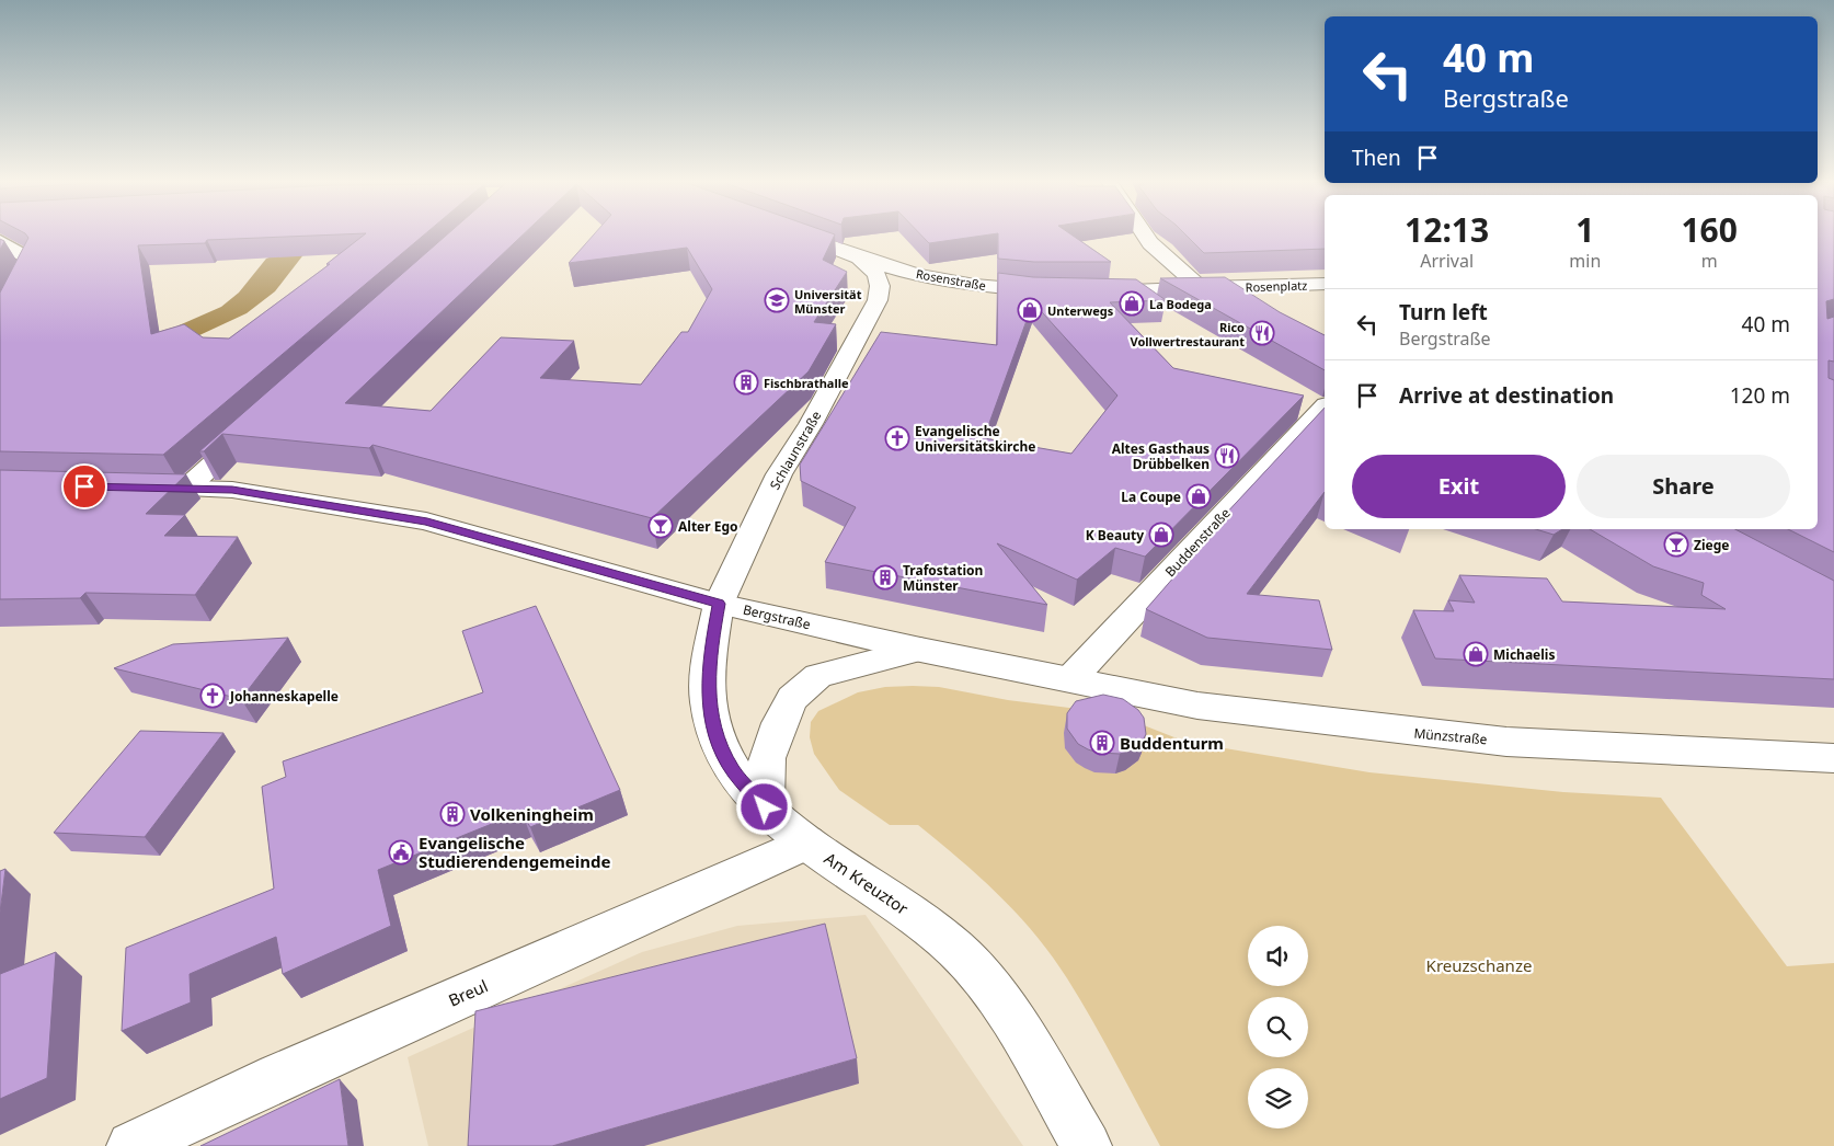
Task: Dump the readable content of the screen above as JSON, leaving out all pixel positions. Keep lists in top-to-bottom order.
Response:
{
  "streets": {
    "street": [
      "Rosenstraße",
      "Rosenplatz",
      "Schlaunstraße",
      "Buddenstraße",
      "Bergstraße",
      "Münzstraße",
      "Am Kreuztor",
      "Breul"
    ]
  },
  "crossings": [
    ["Rosenstraße", "Schlaunstraße"],
    ["Schlaunstraße", "Bergstraße"],
    ["Schlaunstraße", "Am Kreuztor"],
    ["Buddenstraße", "Bergstraße"],
    ["Buddenstraße", "Münzstraße"],
    ["Bergstraße", "Münzstraße"],
    ["Bergstraße", "Am Kreuztor"],
    ["Am Kreuztor", "Breul"]
  ],
  "parks": ["Kreuzschanze"],
  "places": {
    "school or university": ["Universität Münster"],
    "shop": [
      "La Bodega",
      "Unterwegs",
      "La Coupe",
      "K Beauty",
      "Michaelis"
    ],
    "restaurant": ["Rico Vollwertrestaurant", "Altes Gasthaus Drübbelken"],
    "building": [
      "Fischbrathalle",
      "Trafostation Münster",
      "Buddenturm",
      "Volkeningheim"
    ],
    "church": ["Evangelische Universitätskirche", "Johanneskapelle"],
    "bar": ["Alter Ego", "Ziege"],
    "public building": ["Evangelische Studierendengemeinde"]
  },
  "page": {
    "turn": ["40 m", "Bergstraße"],
    "then": "Then",
    "eta": [
      "12:13",
      "Arrival",
      "1",
      "min",
      "160",
      "m"
    ],
    "list": [
      {
        "name": "Turn left",
        "note": "Bergstraße",
        "value": "40 m"
      },
      {
        "name": "Arrive at destination",
        "value": "120 m"
      }
    ],
    "buttons": ["Exit", "Share"]
  }
}
